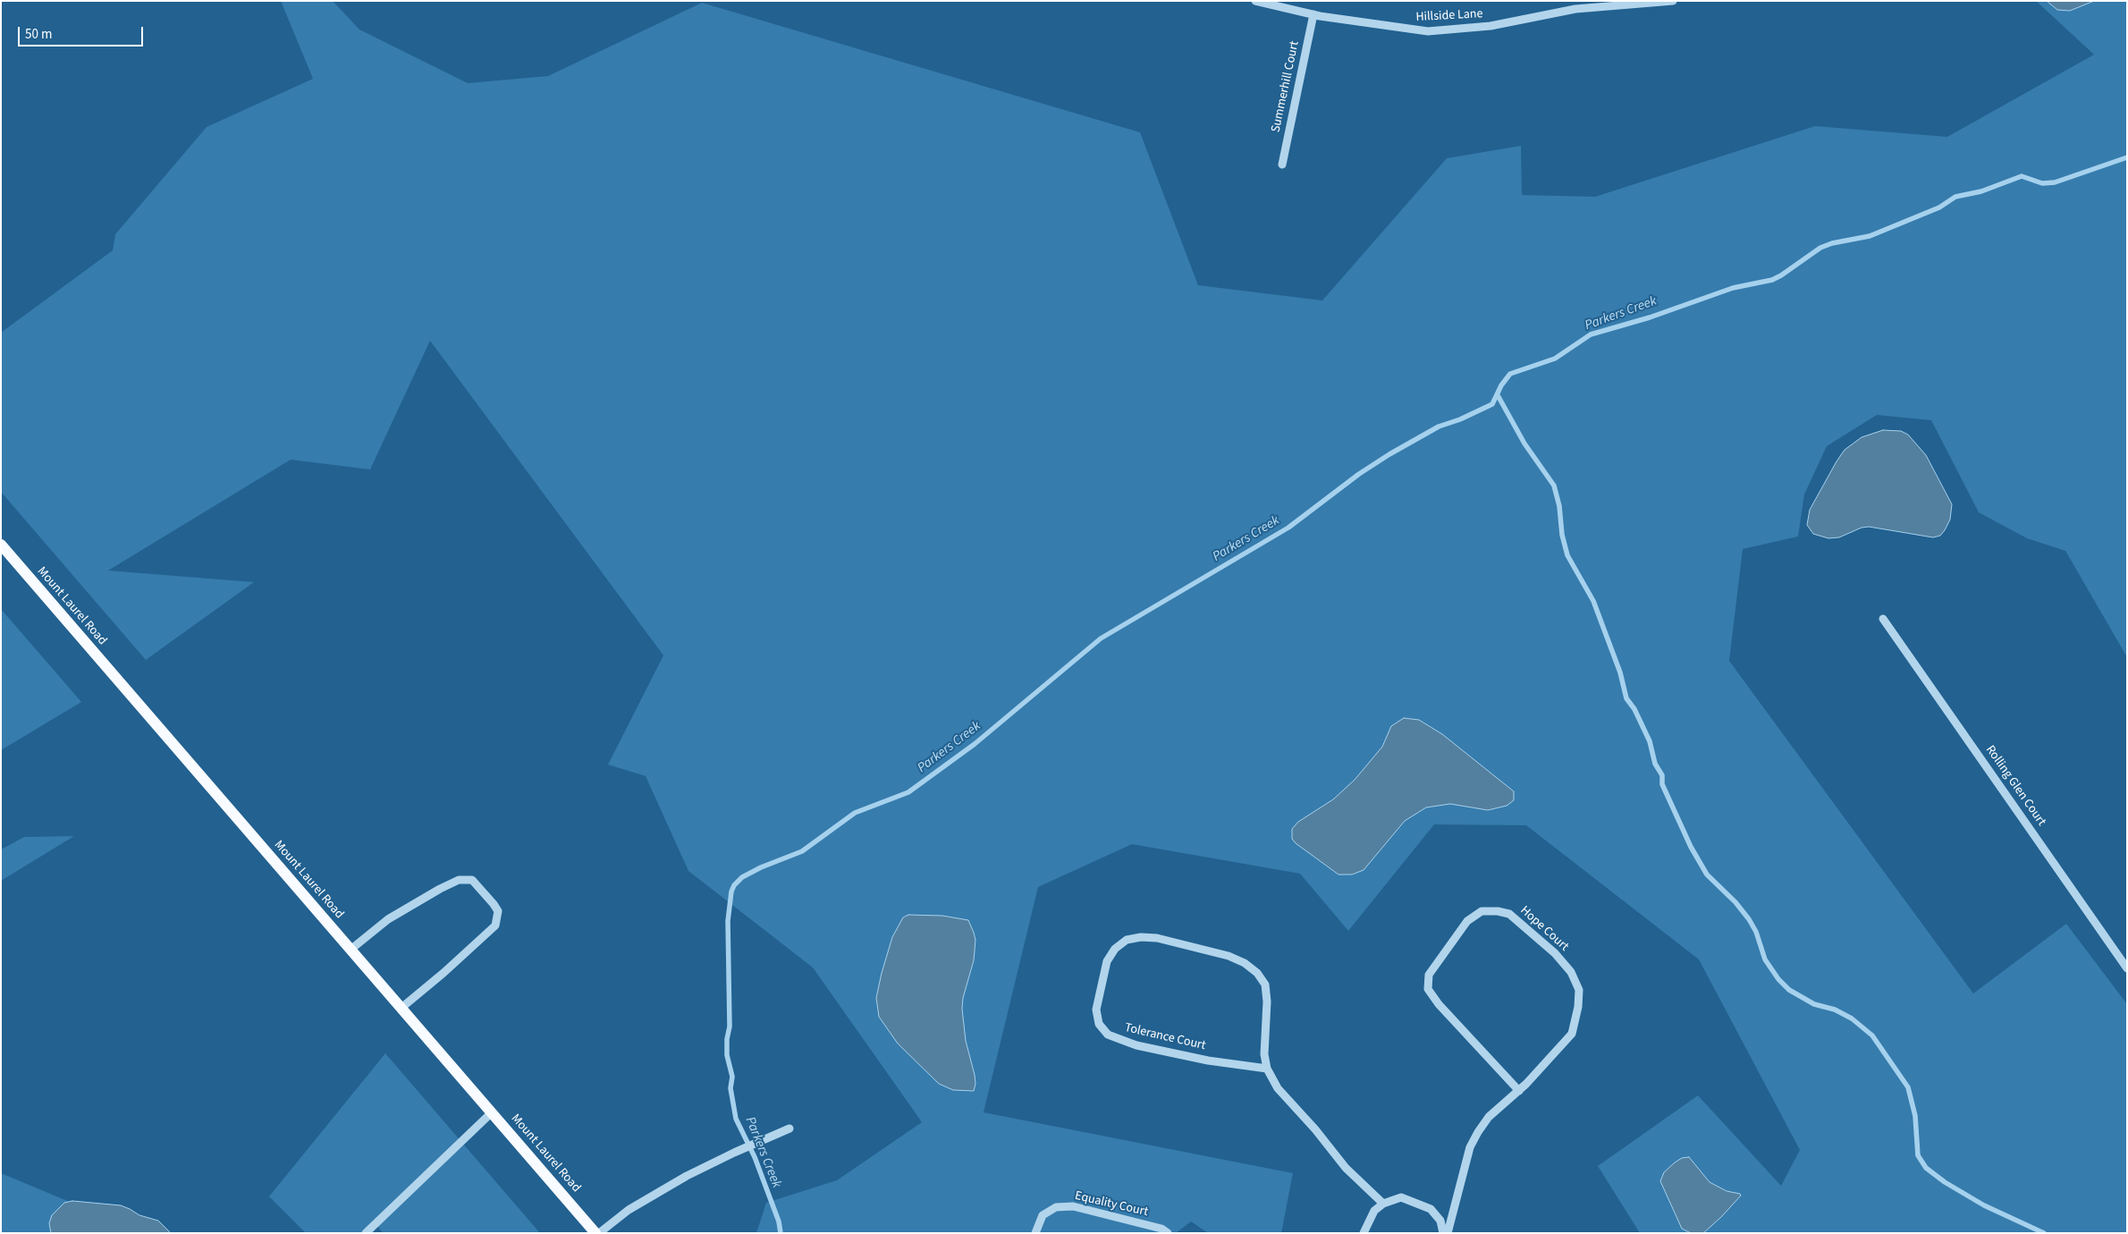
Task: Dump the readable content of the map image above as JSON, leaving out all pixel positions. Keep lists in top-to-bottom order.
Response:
{
  "streets": {
    "main road": ["Mount Laurel Road"],
    "street": [
      "Hillside Lane",
      "Summerhill Court",
      "Rolling Glen Court",
      "Hope Court",
      "Tolerance Court",
      "Equality Court"
    ]
  },
  "crossings": [
    ["Hillside Lane", "Summerhill Court"]
  ],
  "water": ["Parkers Creek"],
  "scale_bar": "50 m"
}
